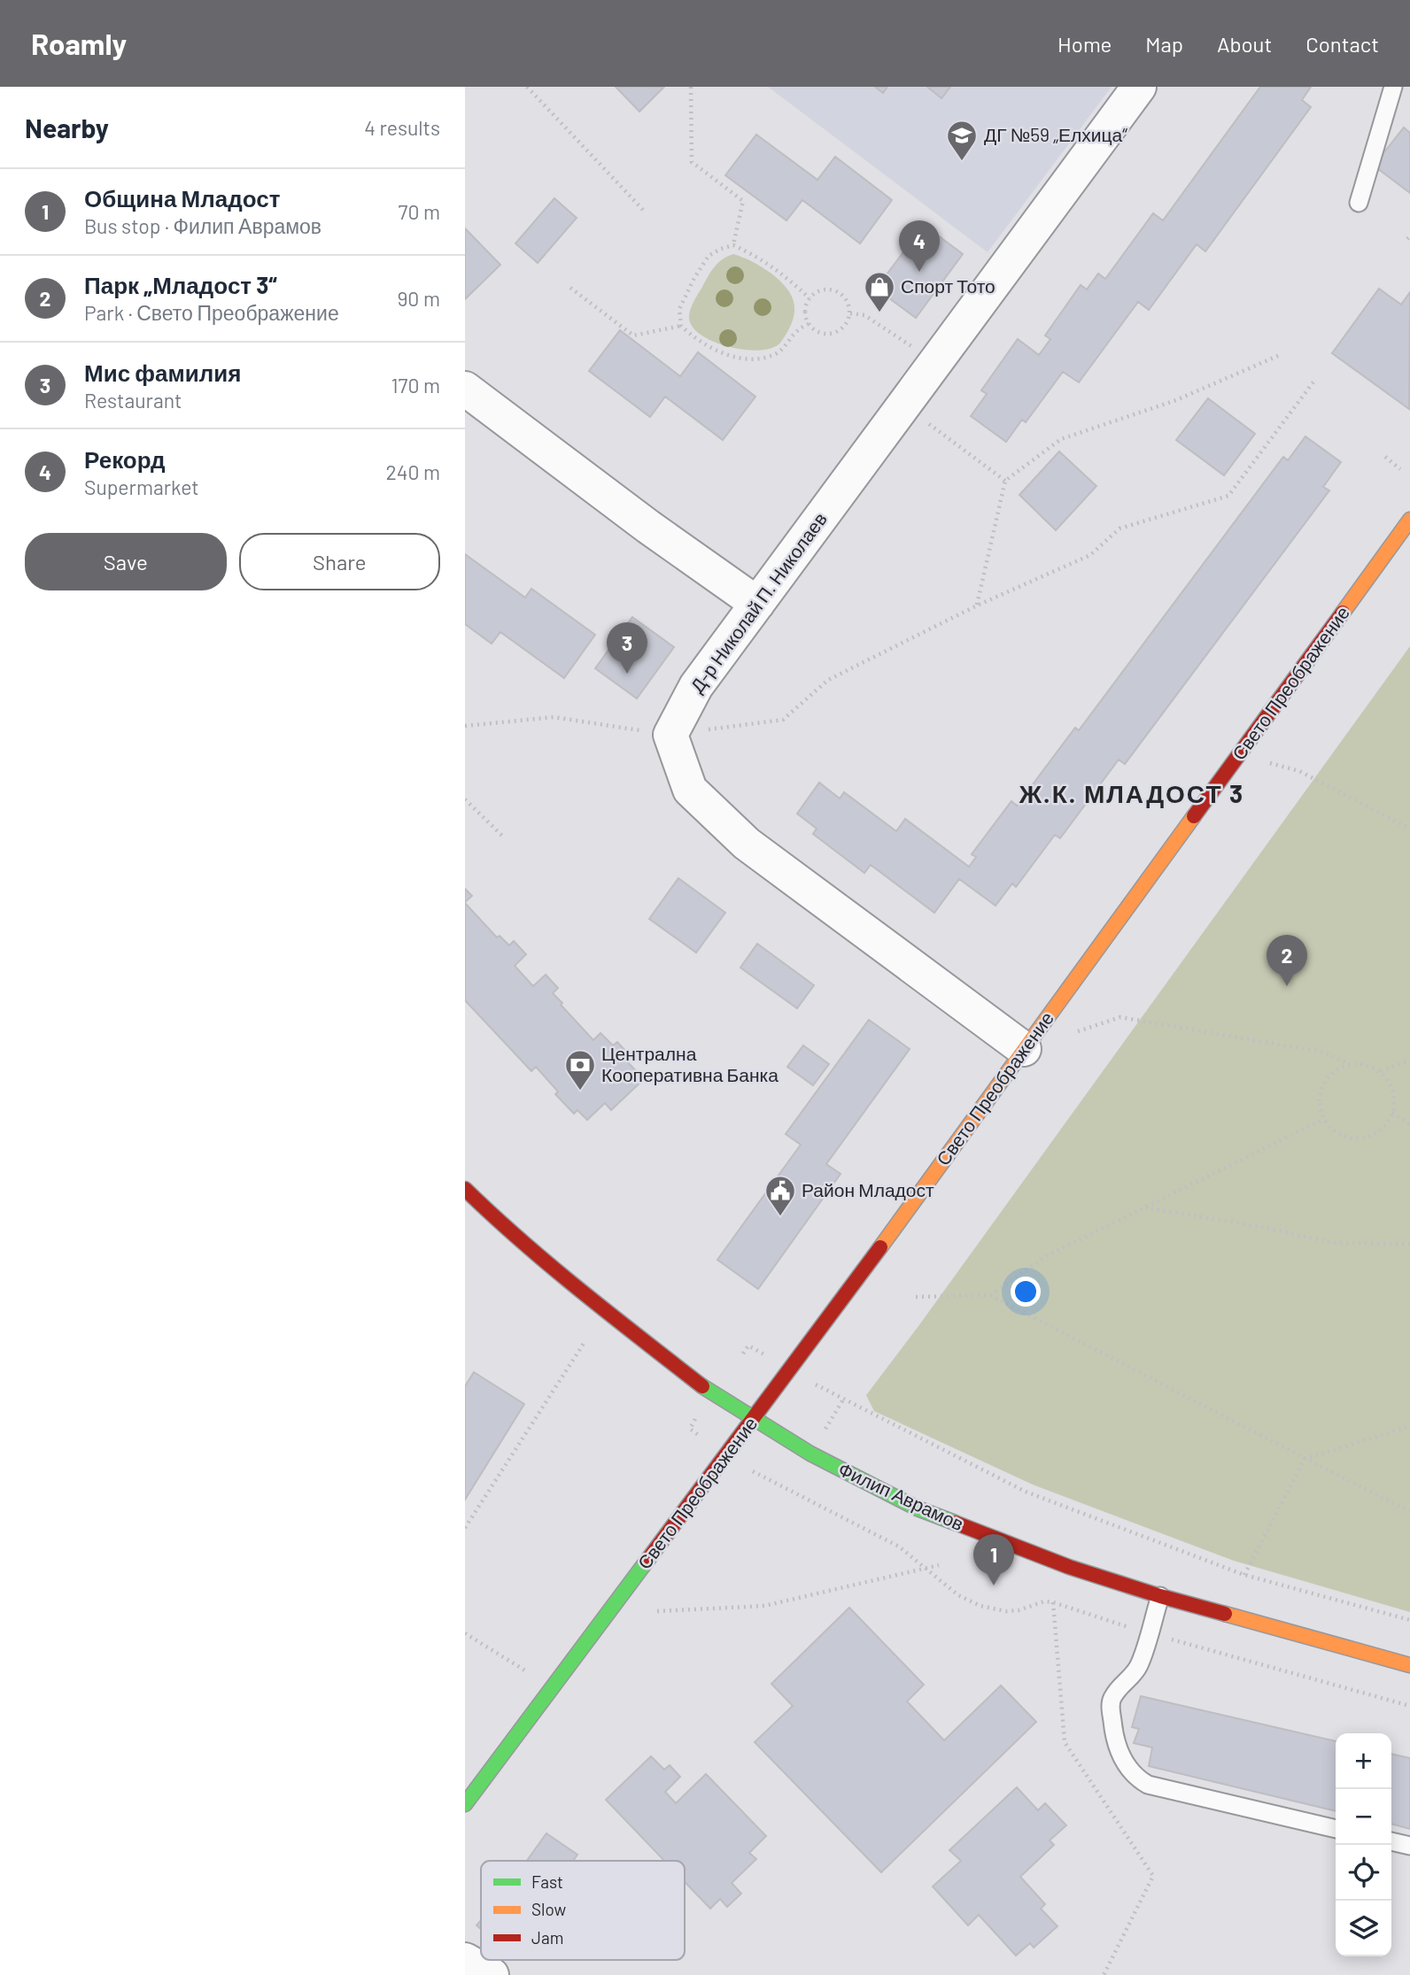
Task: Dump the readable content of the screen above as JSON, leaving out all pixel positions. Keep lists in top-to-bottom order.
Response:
{
  "streets": {
    "street": ["Д-р Николай П. Николаев", "Свето Преображение", "Филип Аврамов"]
  },
  "crossings": [
    ["Свето Преображение", "Филип Аврамов"]
  ],
  "districts": ["Ж.К. МЛАДОСТ 3"],
  "places": {
    "school or university": ["ДГ №59 „Елхица“"],
    "shop": ["Спорт Тото"],
    "bank": ["Централна Кооперативна Банка"],
    "public building": ["Район Младост"]
  },
  "legend": ["Fast", "Slow", "Jam"],
  "page": {
    "header": "Roamly",
    "nav": [
      "Home",
      "Map",
      "About",
      "Contact"
    ],
    "heading": ["Nearby", "4 results"],
    "list": [
      {
        "mark": "1",
        "name": "Община Младост",
        "note": "Bus stop · Филип Аврамов",
        "value": "70 m"
      },
      {
        "mark": "2",
        "name": "Парк „Младост 3“",
        "note": "Park · Свето Преображение",
        "value": "90 m"
      },
      {
        "mark": "3",
        "name": "Мис фамилия",
        "note": "Restaurant",
        "value": "170 m"
      },
      {
        "mark": "4",
        "name": "Рекорд",
        "note": "Supermarket",
        "value": "240 m"
      }
    ],
    "pins": [
      "4",
      "3",
      "2",
      "1"
    ],
    "buttons": ["Save", "Share"],
    "map_buttons": ["+", "−"]
  }
}
